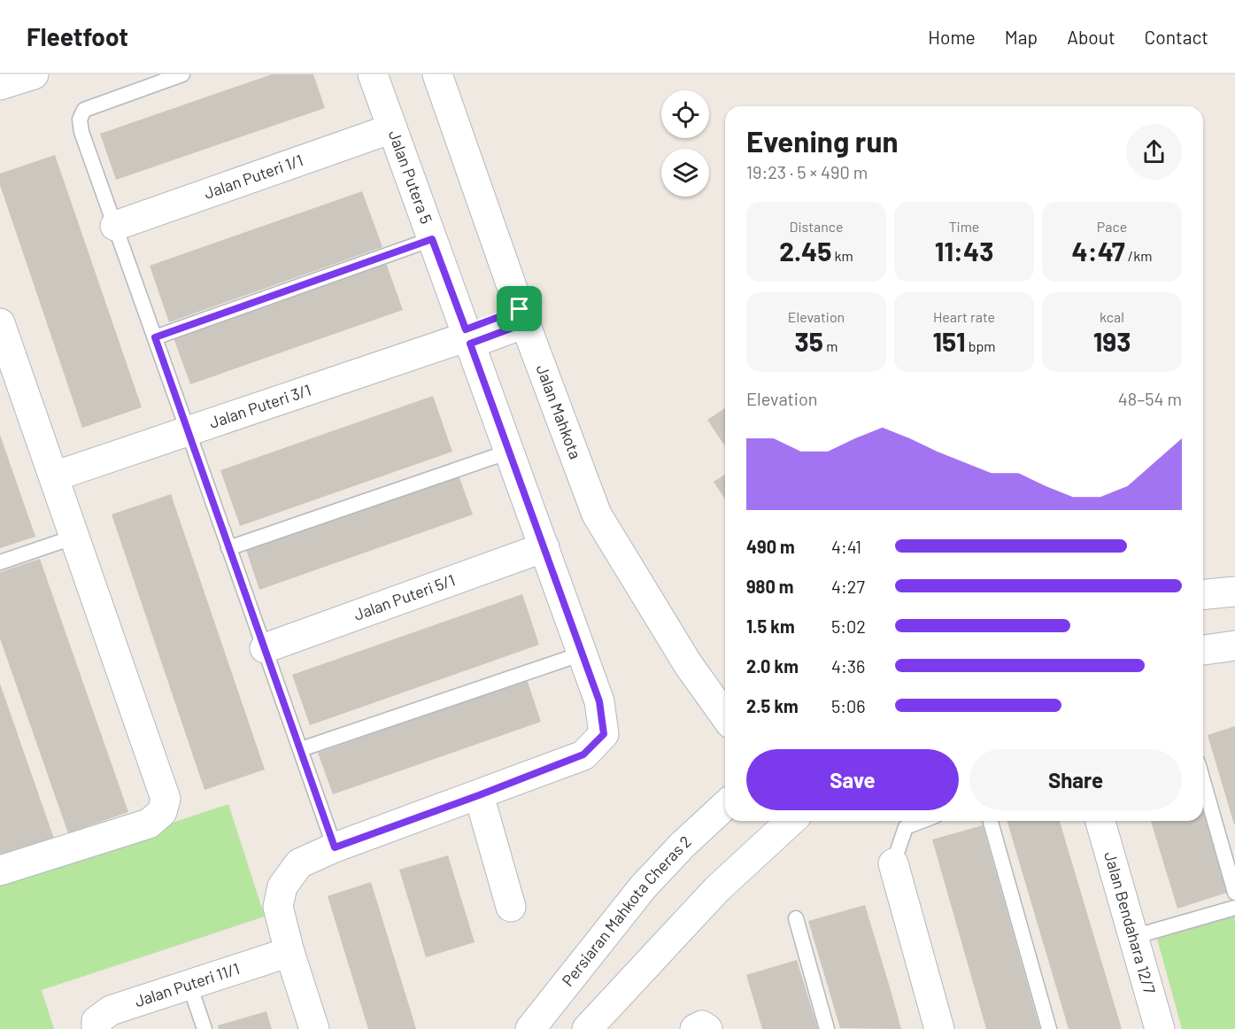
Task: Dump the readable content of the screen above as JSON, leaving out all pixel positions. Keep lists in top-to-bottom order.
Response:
{
  "streets": {
    "street": [
      "Jalan Puteri 1/1",
      "Jalan Putera 5",
      "Jalan Puteri 3/1",
      "Jalan Mahkota",
      "Jalan Puteri 5/1",
      "Persiaran Mahkota Cheras 2",
      "Jalan Bendahara 12/7",
      "Jalan Puteri 11/1"
    ]
  },
  "crossings": [
    ["Jalan Puteri 1/1", "Jalan Putera 5"],
    ["Jalan Putera 5", "Jalan Puteri 3/1"],
    ["Jalan Putera 5", "Jalan Puteri 5/1"],
    ["Jalan Puteri 3/1", "Jalan Mahkota"]
  ],
  "page": {
    "header": "Fleetfoot",
    "nav": [
      "Home",
      "Map",
      "About",
      "Contact"
    ],
    "heading": ["Evening run", "19:23 · 5 × 490 m"],
    "stats": [
      ["Distance", "2.45 km"],
      ["Time", "11:43"],
      ["Pace", "4:47 /km"],
      ["Elevation", "35 m"],
      ["Heart rate", "151 bpm"],
      ["kcal", "193"]
    ],
    "chart": ["Elevation", "48–54 m"],
    "list": [
      {
        "name": "490 m",
        "note": "4:41"
      },
      {
        "name": "980 m",
        "note": "4:27"
      },
      {
        "name": "1.5 km",
        "note": "5:02"
      },
      {
        "name": "2.0 km",
        "note": "4:36"
      },
      {
        "name": "2.5 km",
        "note": "5:06"
      }
    ],
    "buttons": ["Save", "Share"]
  }
}
